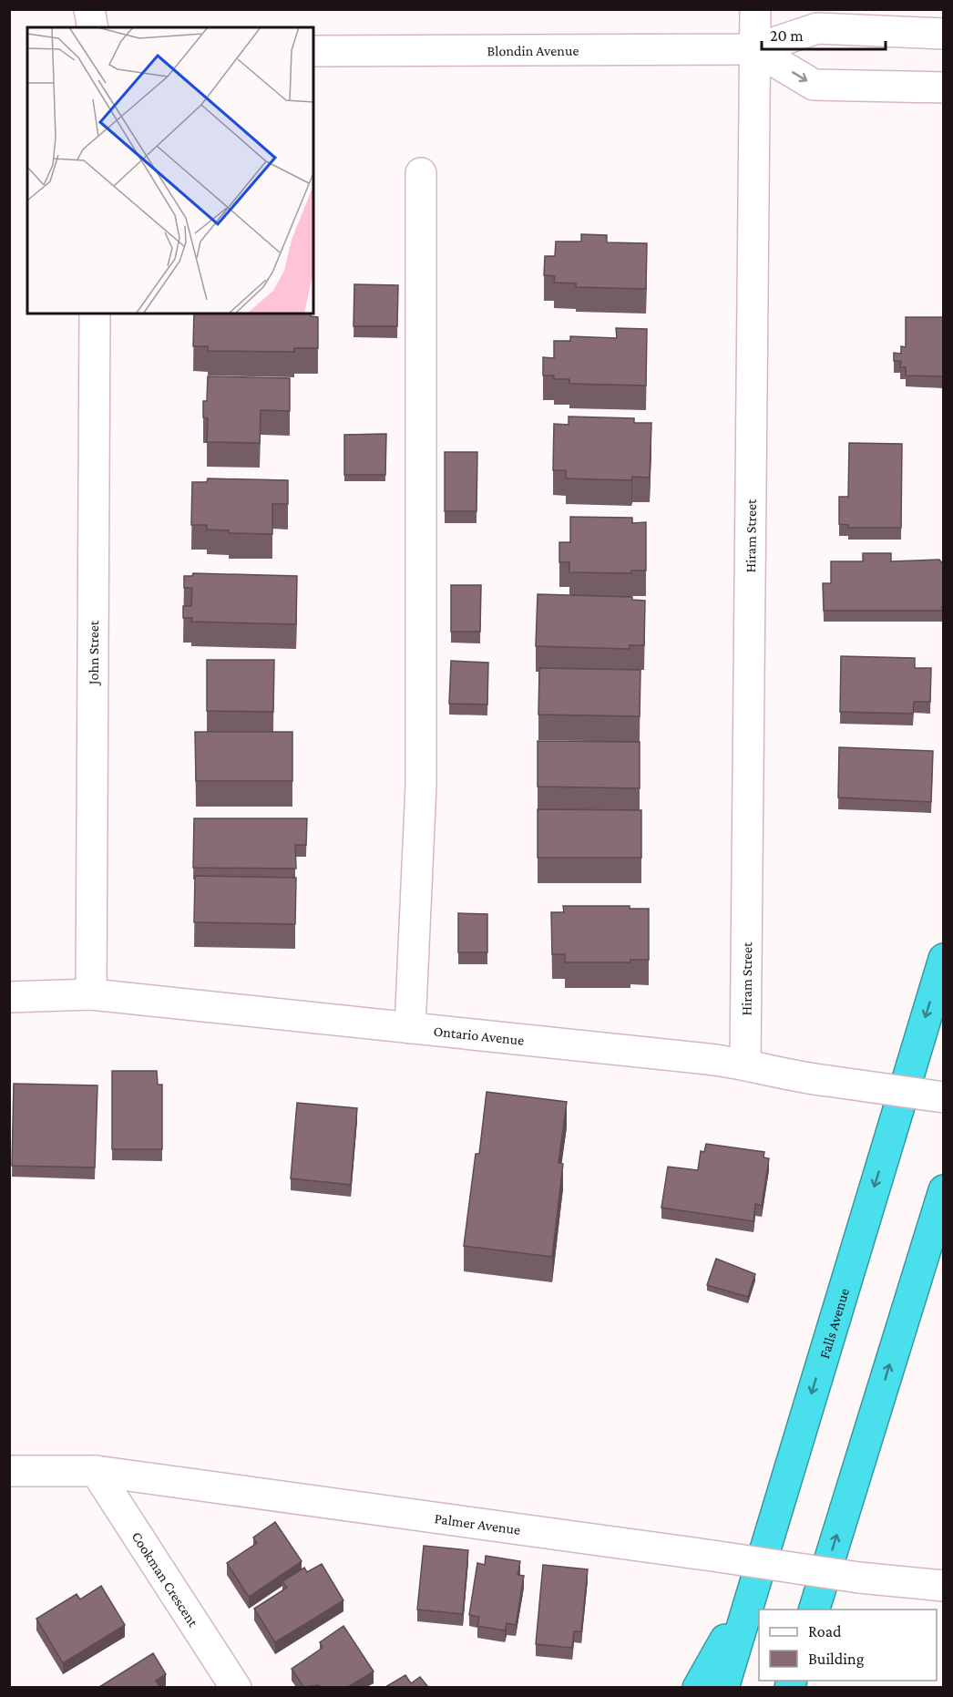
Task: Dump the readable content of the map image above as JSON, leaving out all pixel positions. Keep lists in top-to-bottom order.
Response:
{
  "streets": {
    "highway": ["Falls Avenue"],
    "street": [
      "Blondin Avenue",
      "Hiram Street",
      "John Street",
      "Ontario Avenue",
      "Palmer Avenue",
      "Cookman Crescent"
    ]
  },
  "crossings": [
    ["Blondin Avenue", "Hiram Street"],
    ["Hiram Street", "Ontario Avenue"],
    ["John Street", "Ontario Avenue"],
    ["Palmer Avenue", "Cookman Crescent"]
  ],
  "legend": ["Road", "Building"],
  "scale_bar": "20 m"
}
